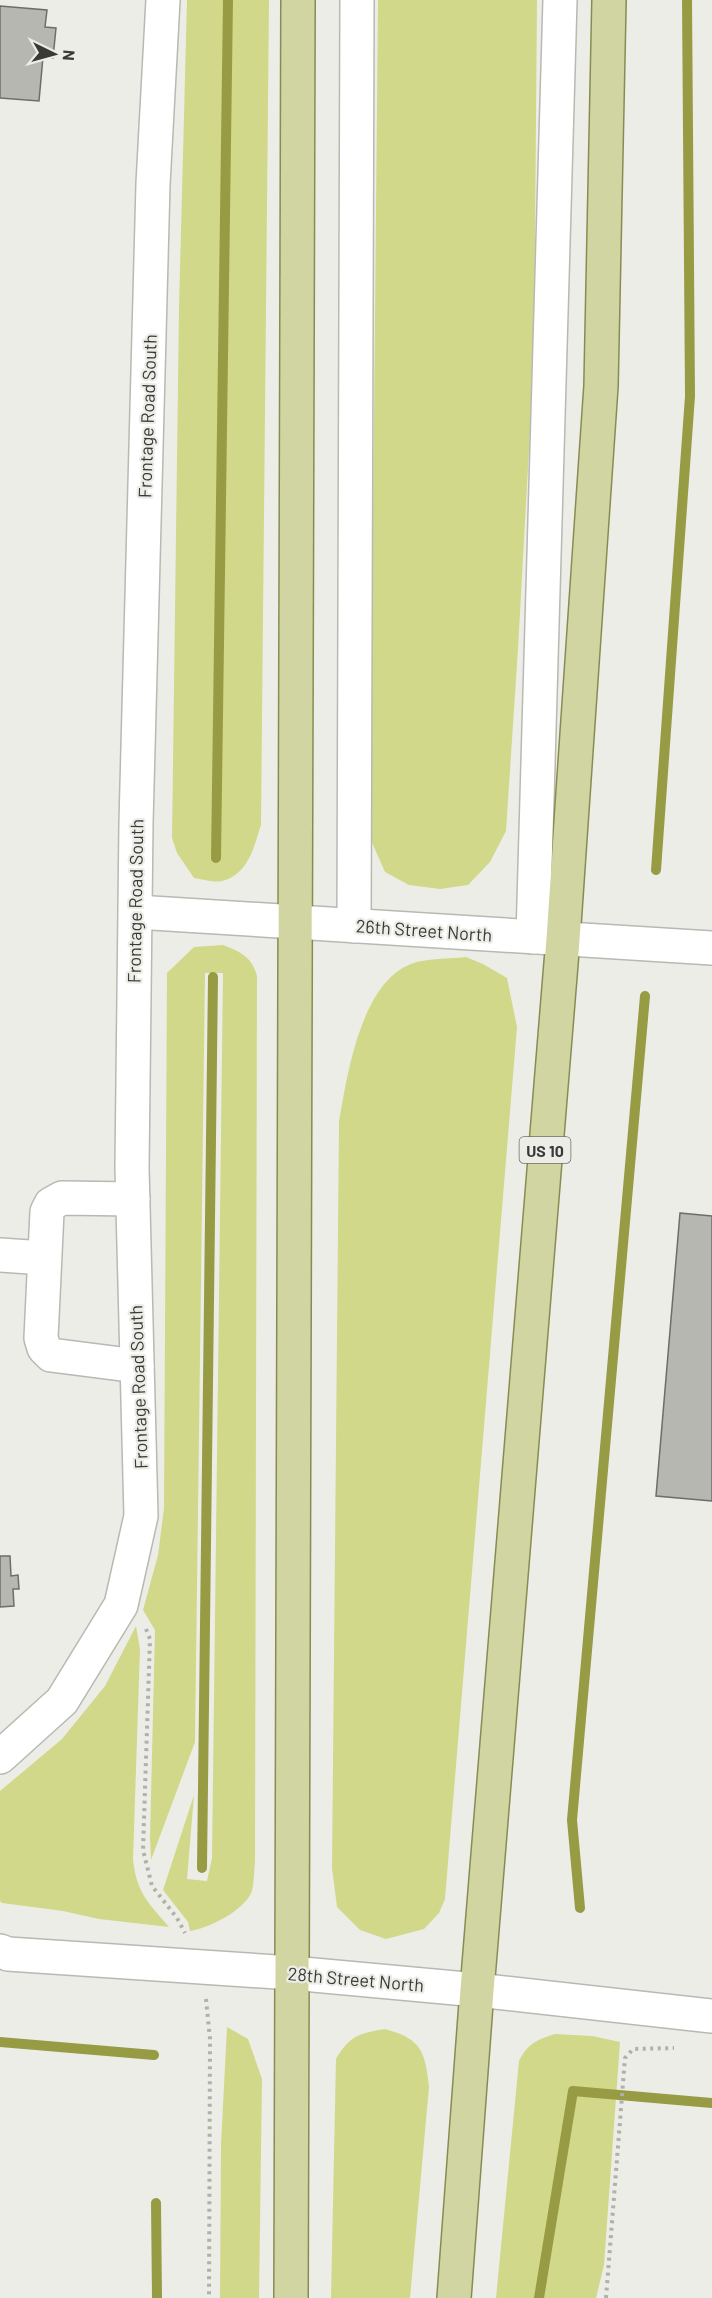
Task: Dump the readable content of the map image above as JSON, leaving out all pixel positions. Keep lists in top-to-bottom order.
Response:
{
  "streets": {
    "main road": ["US 10"],
    "street": ["Frontage Road South", "26th Street North", "28th Street North"]
  },
  "crossings": [
    ["Frontage Road South", "26th Street North"],
    ["26th Street North", "US 10"],
    ["US 10", "28th Street North"]
  ],
  "north": "right"
}
